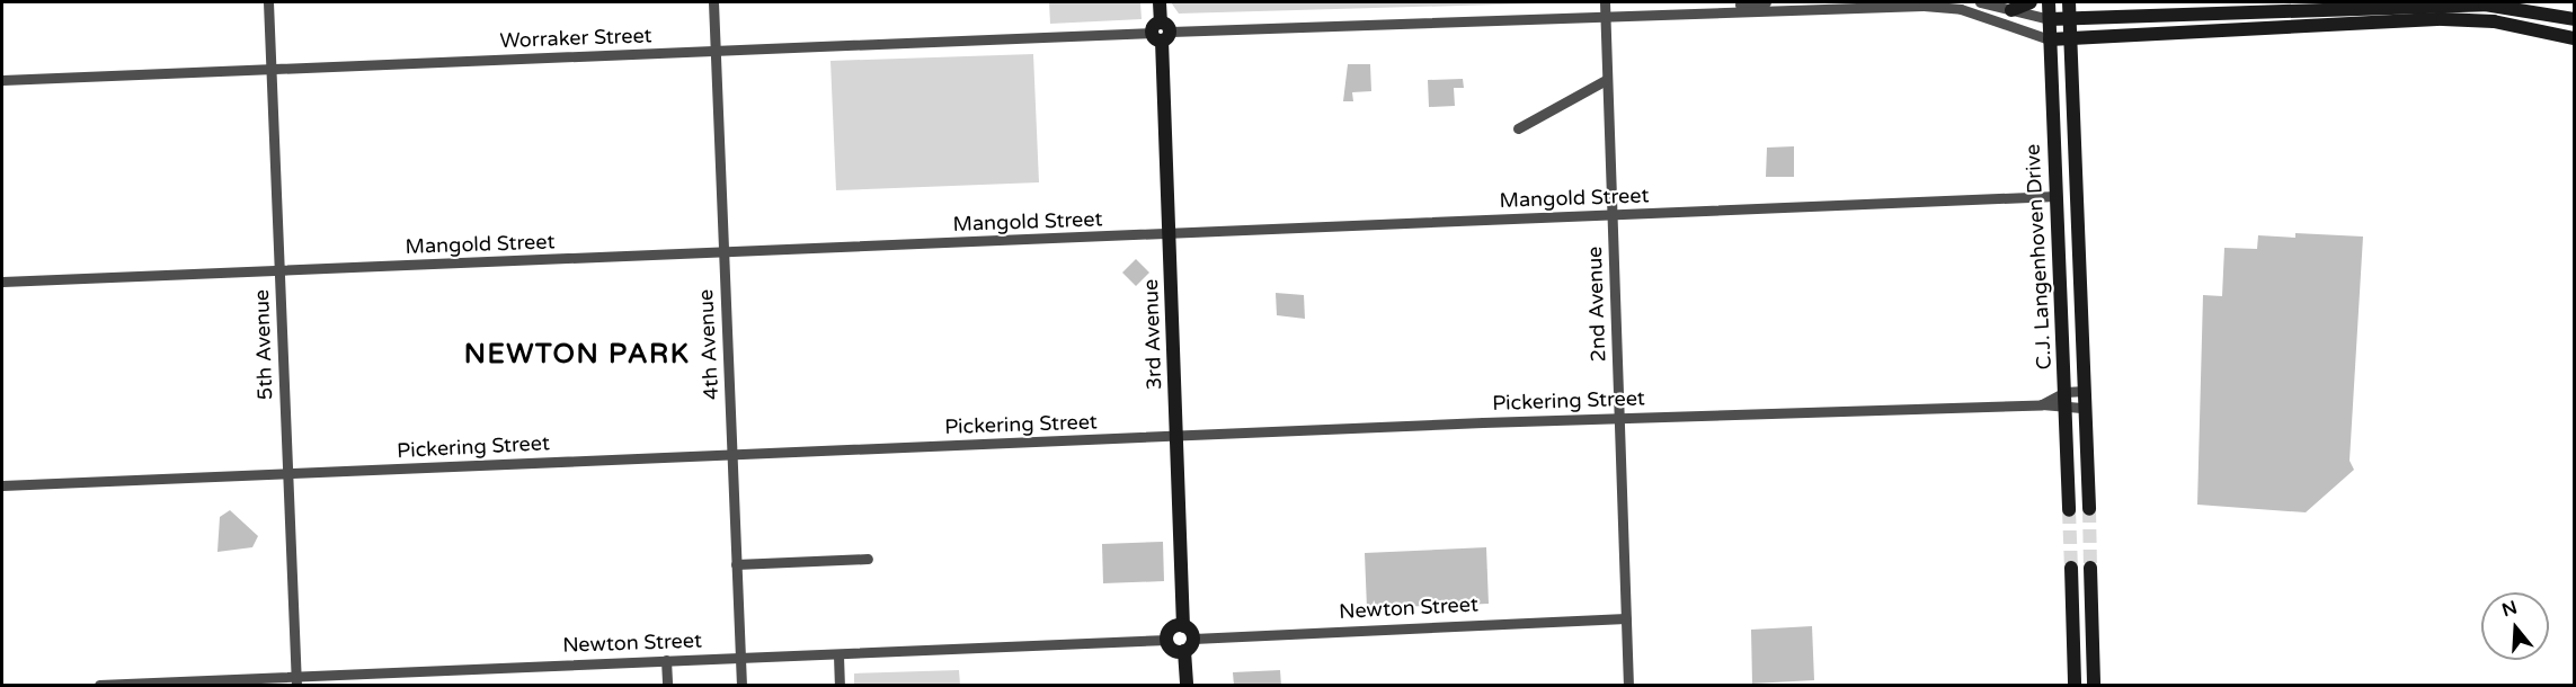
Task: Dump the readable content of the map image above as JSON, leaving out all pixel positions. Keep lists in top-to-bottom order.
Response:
{
  "streets": {
    "street": [
      "Worraker Street",
      "Mangold Street",
      "C.J. Langenhoven Drive",
      "2nd Avenue",
      "3rd Avenue",
      "5th Avenue",
      "4th Avenue",
      "Pickering Street",
      "Newton Street"
    ]
  },
  "crossings": [
    ["Worraker Street", "C.J. Langenhoven Drive"],
    ["Worraker Street", "2nd Avenue"],
    ["Worraker Street", "3rd Avenue"],
    ["Worraker Street", "5th Avenue"],
    ["Worraker Street", "4th Avenue"],
    ["Mangold Street", "C.J. Langenhoven Drive"],
    ["Mangold Street", "2nd Avenue"],
    ["Mangold Street", "3rd Avenue"],
    ["Mangold Street", "5th Avenue"],
    ["Mangold Street", "4th Avenue"],
    ["C.J. Langenhoven Drive", "Pickering Street"],
    ["2nd Avenue", "Pickering Street"],
    ["2nd Avenue", "Newton Street"],
    ["3rd Avenue", "Pickering Street"],
    ["3rd Avenue", "Newton Street"],
    ["5th Avenue", "Pickering Street"],
    ["5th Avenue", "Newton Street"],
    ["4th Avenue", "Pickering Street"],
    ["4th Avenue", "Newton Street"]
  ],
  "districts": ["NEWTON PARK"],
  "north": "top"
}
